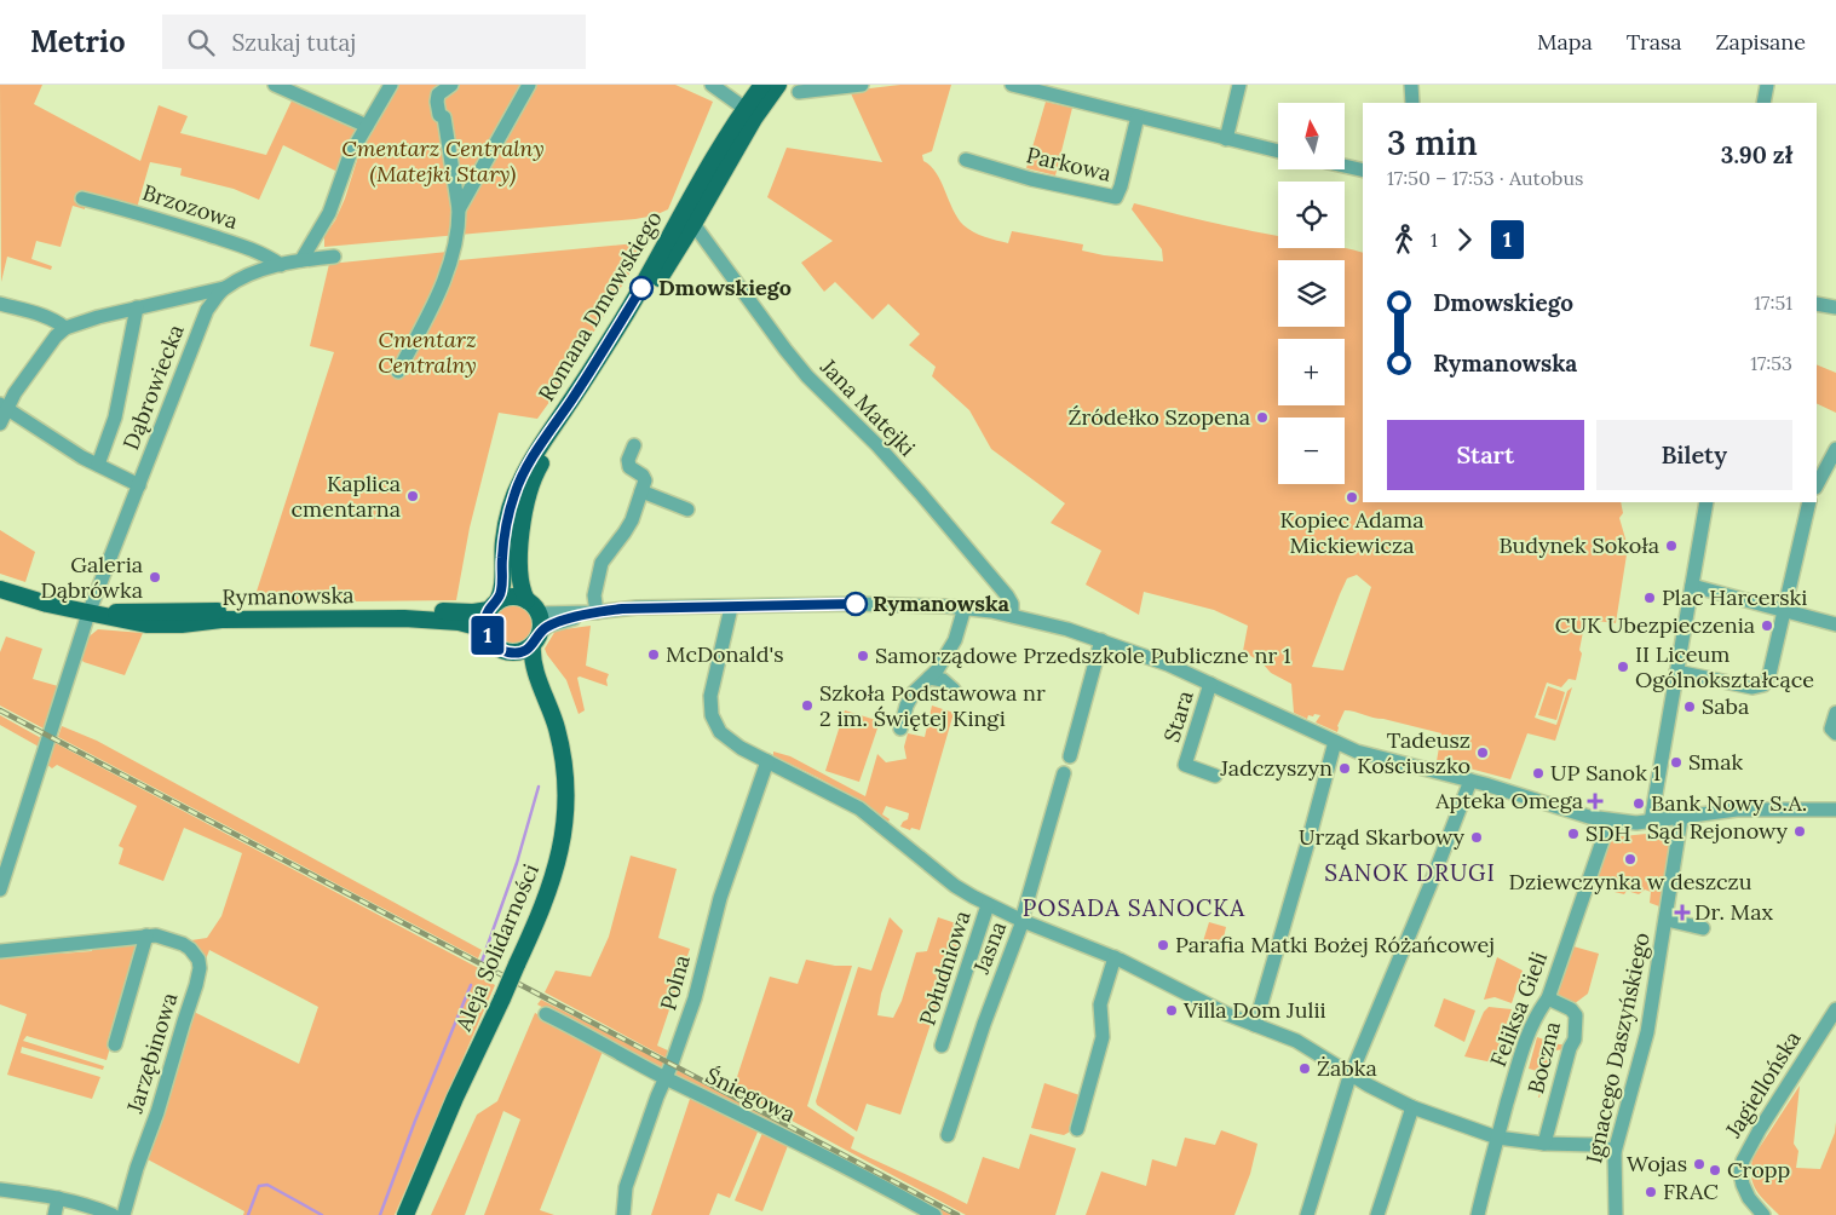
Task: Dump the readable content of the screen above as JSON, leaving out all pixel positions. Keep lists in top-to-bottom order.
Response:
{
  "streets": {
    "main road": ["Romana Dmowskiego", "Rymanowska", "Aleja Solidarności"],
    "street": [
      "Parkowa",
      "Brzozowa",
      "Dąbrowiecka",
      "Jana Matejki",
      "Stara",
      "Jasna",
      "Południowa",
      "Polna",
      "Feliksa Gieli",
      "Ignacego Daszyńskiego",
      "Jarzębinowa",
      "Boczna",
      "Jagiellońska",
      "Śniegowa"
    ]
  },
  "crossings": [
    ["Brzozowa", "Dąbrowiecka"],
    ["Romana Dmowskiego", "Jana Matejki"],
    ["Romana Dmowskiego", "Rymanowska"],
    ["Romana Dmowskiego", "Aleja Solidarności"],
    ["Dąbrowiecka", "Rymanowska"],
    ["Rymanowska", "Aleja Solidarności"],
    ["Polna", "Śniegowa"],
    ["Feliksa Gieli", "Boczna"]
  ],
  "districts": ["SANOK DRUGI", "POSADA SANOCKA"],
  "parks": ["Cmentarz Centralny (Matejki Stary)", "Cmentarz Centralny"],
  "places": {
    "other": [
      "Dmowskiego",
      "Źródełko Szopena",
      "Kaplica cmentarna",
      "Kopiec Adama Mickiewicza",
      "Budynek Sokoła",
      "Galeria Dąbrówka",
      "Plac Harcerski",
      "Rymanowska",
      "CUK Ubezpieczenia",
      "McDonald's",
      "Samorządowe Przedszkole Publiczne nr 1",
      "II Liceum Ogólnokształcące",
      "Szkoła Podstawowa nr 2 im. Świętej Kingi",
      "Saba",
      "Tadeusz Kościuszko",
      "Smak",
      "Jadczyszyn",
      "UP Sanok 1",
      "Bank Nowy S.A.",
      "Sąd Rejonowy",
      "SDH",
      "Urząd Skarbowy",
      "Dziewczynka w deszczu",
      "Parafia Matki Bożej Różańcowej",
      "Villa Dom Julii",
      "Żabka",
      "Wojas",
      "Cropp",
      "FRAC"
    ],
    "health": ["Apteka Omega", "Dr. Max"]
  },
  "lines": ["bus line 1"],
  "north": "top",
  "page": {
    "header": "Metrio",
    "search": "Szukaj tutaj",
    "nav": ["Mapa", "Trasa", "Zapisane"],
    "on_map": "1",
    "map_buttons": ["+", "−"],
    "heading": ["3 min", "17:50 – 17:53 · Autobus", "3.90 zł"],
    "legs": ["1", "1"],
    "list": [
      {
        "name": "Dmowskiego",
        "value": "17:51"
      },
      {
        "name": "Rymanowska",
        "value": "17:53"
      }
    ],
    "buttons": ["Start", "Bilety"]
  }
}
